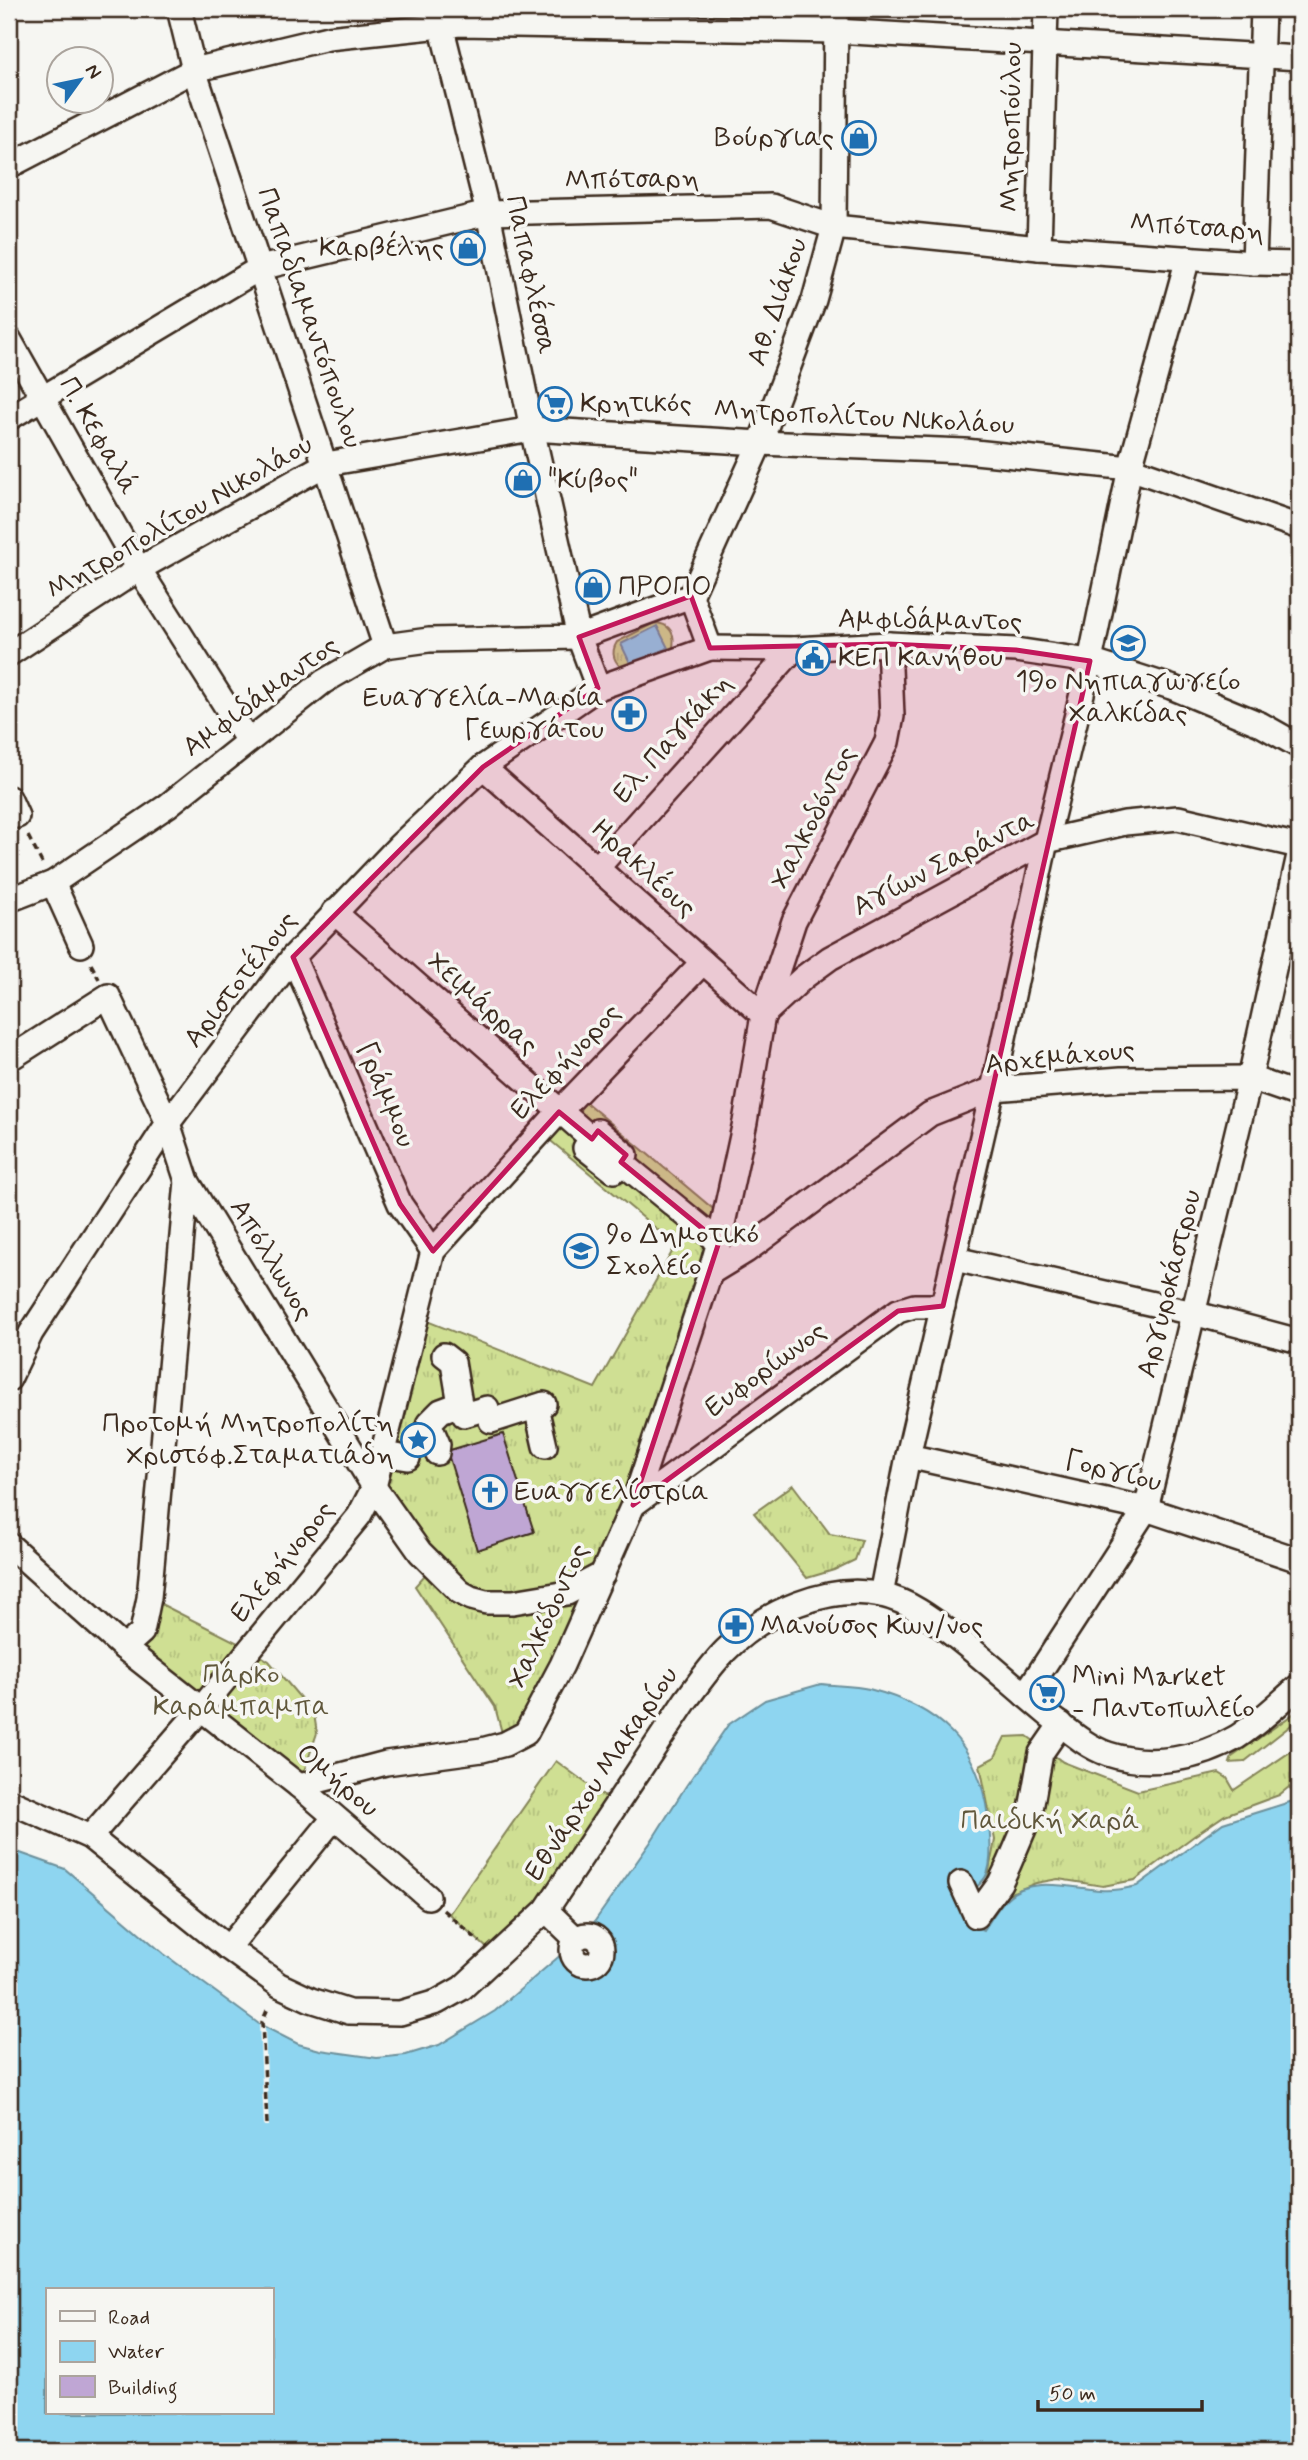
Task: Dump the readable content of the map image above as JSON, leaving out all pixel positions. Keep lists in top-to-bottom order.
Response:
{
  "streets": {
    "street": [
      "Μητροπούλου",
      "Μπότσαρη",
      "Παπαφλέσσα",
      "Αθ. Διάκου",
      "Παπαδιαμαντόπουλου",
      "Μητροπολίτου Νικολάου",
      "Π. Κεφαλά",
      "Αμφιδάμαντος",
      "Ελ. Παγκάκη",
      "Χαλκοδόντος",
      "Αγίων Σαράντα",
      "Ηρακλέους",
      "Αριστοτέλους",
      "Χειμάρρας",
      "Αρχεμάχους",
      "Ελεφήνορος",
      "Γράμμου",
      "Απόλλωνος",
      "Αργυροκάστρου",
      "Ευφορίωνος",
      "Γοργίου",
      "Χαλκόδοντος",
      "Εθνάρχου Μακαρίου",
      "Ομήρου"
    ]
  },
  "crossings": [
    ["Μητροπούλου", "Μπότσαρη"],
    ["Μπότσαρη", "Παπαφλέσσα"],
    ["Μπότσαρη", "Αθ. Διάκου"],
    ["Μπότσαρη", "Παπαδιαμαντόπουλου"],
    ["Μπότσαρη", "Π. Κεφαλά"],
    ["Παπαφλέσσα", "Μητροπολίτου Νικολάου"],
    ["Παπαφλέσσα", "Αμφιδάμαντος"],
    ["Παπαφλέσσα", "Αριστοτέλους"],
    ["Αθ. Διάκου", "Μητροπολίτου Νικολάου"],
    ["Αθ. Διάκου", "Αμφιδάμαντος"],
    ["Παπαδιαμαντόπουλου", "Μητροπολίτου Νικολάου"],
    ["Παπαδιαμαντόπουλου", "Αμφιδάμαντος"],
    ["Μητροπολίτου Νικολάου", "Π. Κεφαλά"],
    ["Π. Κεφαλά", "Αμφιδάμαντος"],
    ["Αμφιδάμαντος", "Ελ. Παγκάκη"],
    ["Αμφιδάμαντος", "Χαλκοδόντος"],
    ["Αμφιδάμαντος", "Αριστοτέλους"],
    ["Ελ. Παγκάκη", "Ηρακλέους"],
    ["Χαλκοδόντος", "Αγίων Σαράντα"],
    ["Χαλκοδόντος", "Ηρακλέους"],
    ["Χαλκοδόντος", "Χαλκόδοντος"],
    ["Αγίων Σαράντα", "Ηρακλέους"],
    ["Αγίων Σαράντα", "Χαλκόδοντος"],
    ["Ηρακλέους", "Αριστοτέλους"],
    ["Ηρακλέους", "Ελεφήνορος"],
    ["Ηρακλέους", "Χαλκόδοντος"],
    ["Αριστοτέλους", "Χειμάρρας"],
    ["Αριστοτέλους", "Γράμμου"],
    ["Αριστοτέλους", "Απόλλωνος"],
    ["Χειμάρρας", "Ελεφήνορος"],
    ["Χειμάρρας", "Χαλκόδοντος"],
    ["Αρχεμάχους", "Αργυροκάστρου"],
    ["Αρχεμάχους", "Χαλκόδοντος"],
    ["Ελεφήνορος", "Γράμμου"],
    ["Ελεφήνορος", "Απόλλωνος"],
    ["Ελεφήνορος", "Εθνάρχου Μακαρίου"],
    ["Ελεφήνορος", "Ομήρου"],
    ["Απόλλωνος", "Χαλκόδοντος"],
    ["Αργυροκάστρου", "Γοργίου"],
    ["Αργυροκάστρου", "Εθνάρχου Μακαρίου"],
    ["Ευφορίωνος", "Χαλκόδοντος"],
    ["Χαλκόδοντος", "Ομήρου"]
  ],
  "parks": ["Πάρκο Καράμπαμπα", "Παιδική Χαρά"],
  "places": {
    "shop": [
      "Βούργιας",
      "Καρβέλης",
      "\"Κύβος\"",
      "ΠΡΟΠΟ"
    ],
    "supermarket": ["Κρητικός", "Mini Market - Παντοπωλείο"],
    "school or university": ["19ο Νηπιαγωγείο Χαλκίδας", "9ο Δημοτικό Σχολείο"],
    "public building": ["ΚΕΠ Κανήθου"],
    "pharmacy": ["Ευαγγελία-Μαρία Γεωργάτου", "Μανούσος Κων/νος"],
    "place": ["Προτομή Μητροπολίτη Χριστόφ.Σταματιάδη"],
    "church": ["Ευαγγελίστρια"]
  },
  "legend": ["Road", "Water", "Building"],
  "scale_bar": "50 m",
  "north": "top right"
}
